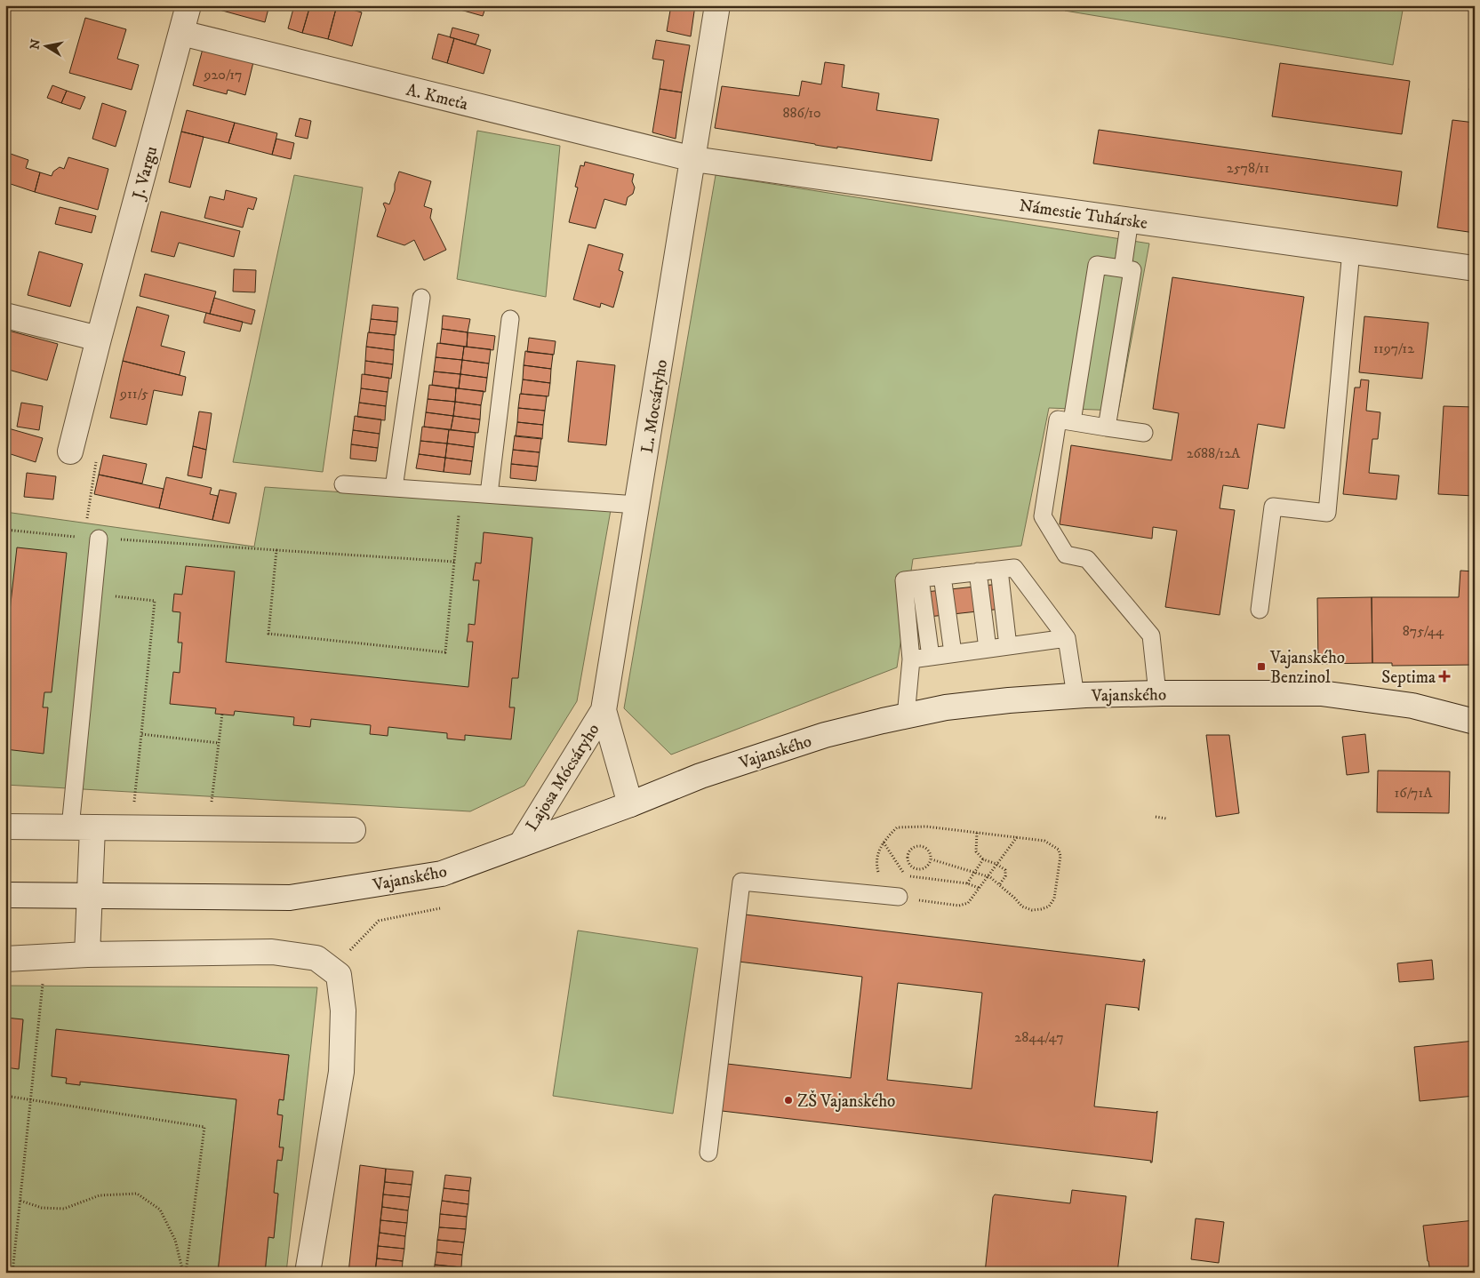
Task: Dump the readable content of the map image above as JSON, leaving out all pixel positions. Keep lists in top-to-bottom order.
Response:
{
  "streets": {
    "street": [
      "A. Kmeťa",
      "J. Vargu",
      "Námestie Tuhárske",
      "L. Mocsáryho",
      "Vajanského",
      "Lajosa Mócsáryho"
    ]
  },
  "crossings": [
    ["A. Kmeťa", "J. Vargu"],
    ["A. Kmeťa", "Námestie Tuhárske"],
    ["A. Kmeťa", "L. Mocsáryho"],
    ["Námestie Tuhárske", "L. Mocsáryho"],
    ["L. Mocsáryho", "Vajanského"],
    ["L. Mocsáryho", "Lajosa Mócsáryho"],
    ["Vajanského", "Lajosa Mócsáryho"]
  ],
  "places": {
    "transit": ["Vajanského Benzinol"],
    "health": ["Septima"],
    "other": ["ZŠ Vajanského"]
  },
  "house_numbers": [
    "920/17",
    "886/10",
    "2578/11",
    "1197/12",
    "911/5",
    "2688/12A",
    "875/44",
    "16/71A",
    "2844/47"
  ],
  "north": "left"
}
